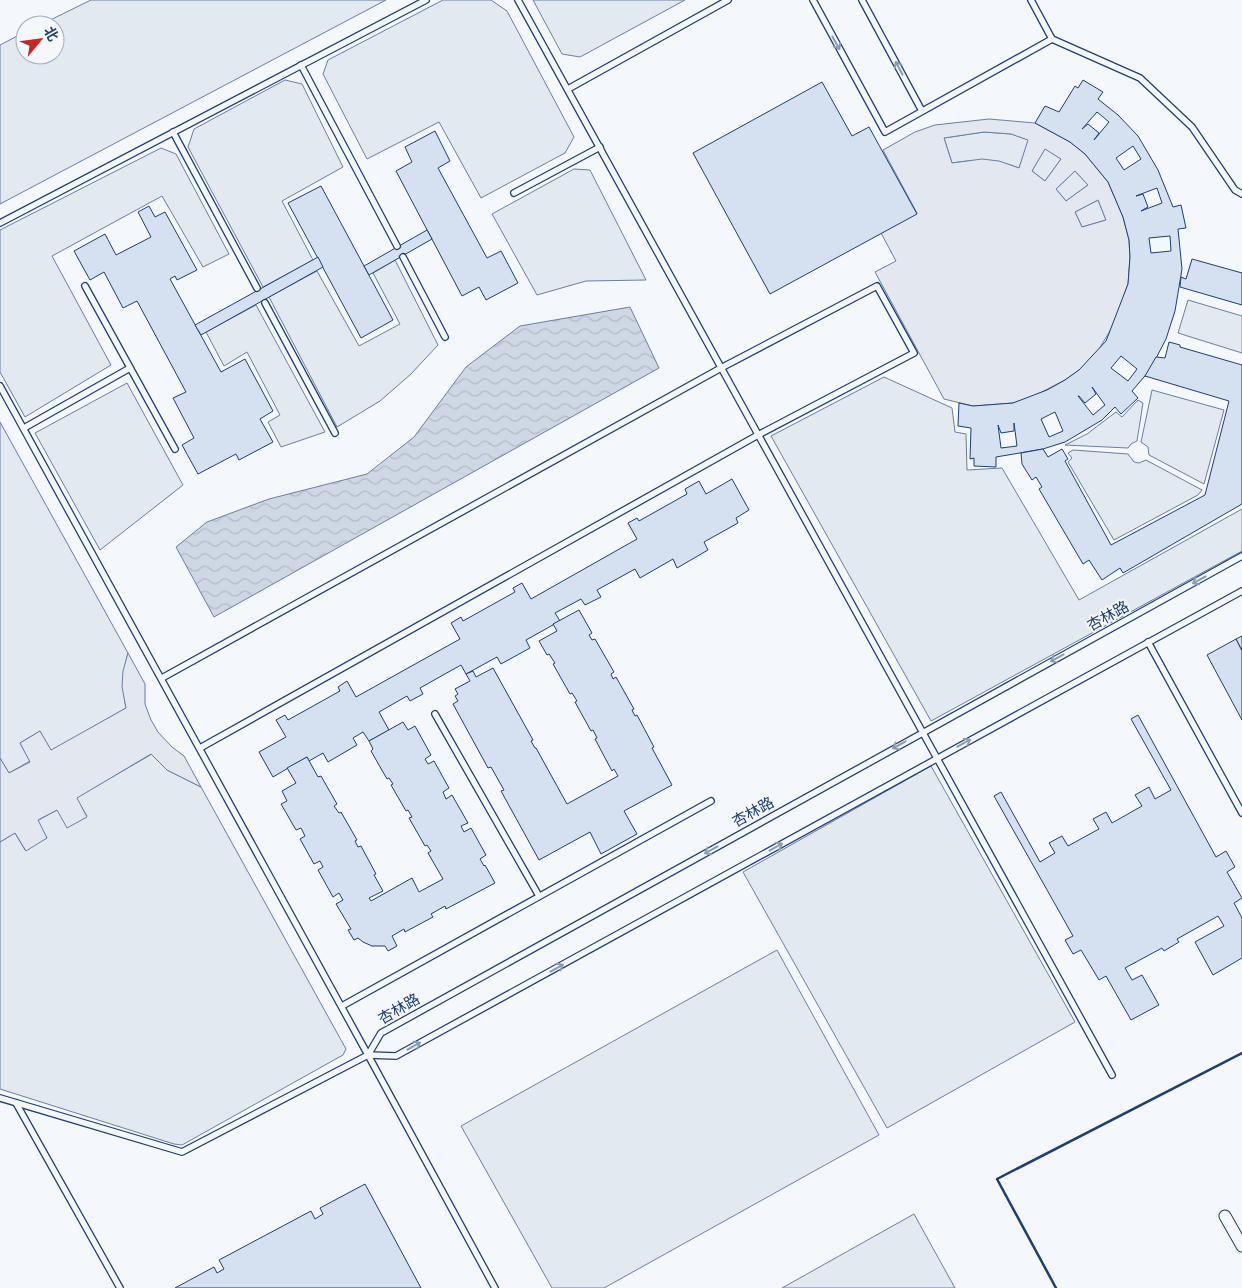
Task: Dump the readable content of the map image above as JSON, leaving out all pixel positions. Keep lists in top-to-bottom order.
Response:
{
  "streets": {
    "lane": ["杏林路"]
  },
  "north": "top right"
}
